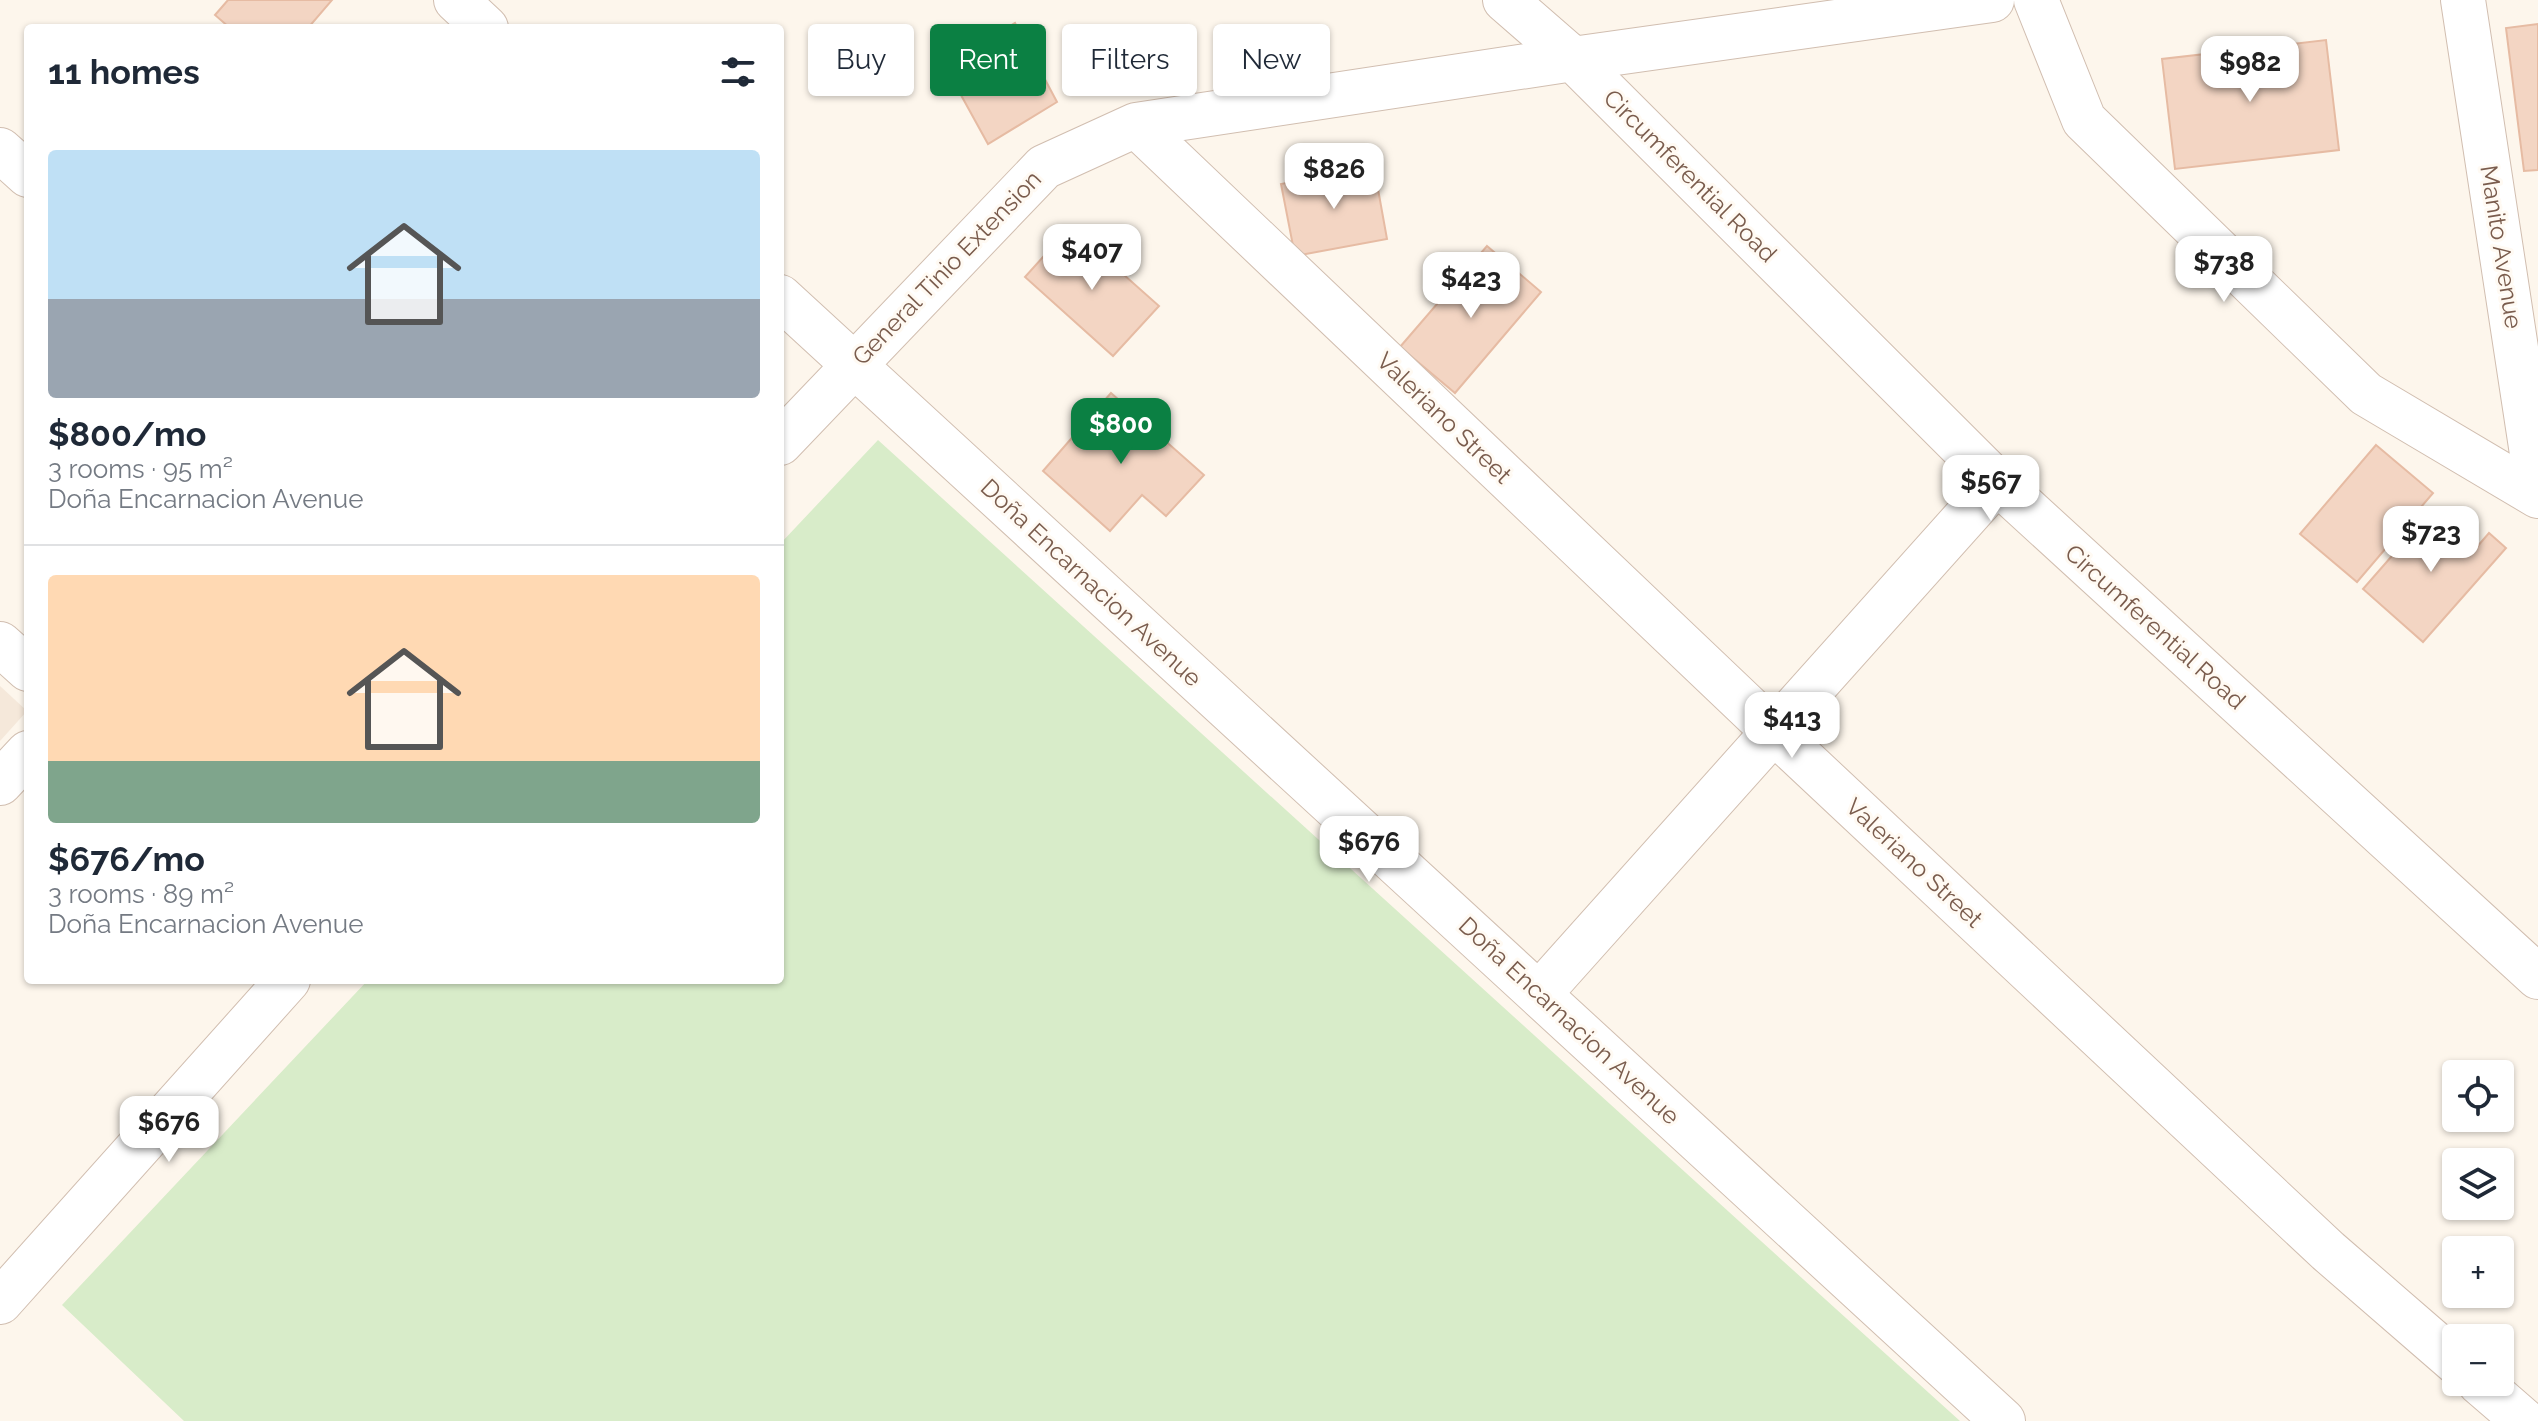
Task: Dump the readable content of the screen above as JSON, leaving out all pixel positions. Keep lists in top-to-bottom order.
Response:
{
  "streets": {
    "street": [
      "Circumferential Road",
      "Manito Avenue",
      "General Tinio Extension",
      "Valeriano Street",
      "Doña Encarnacion Avenue"
    ]
  },
  "crossings": [
    ["Circumferential Road", "General Tinio Extension"],
    ["General Tinio Extension", "Valeriano Street"],
    ["General Tinio Extension", "Doña Encarnacion Avenue"]
  ],
  "page": {
    "chip": [
      "Buy",
      "Rent",
      "Filters",
      "New"
    ],
    "heading": "11 homes",
    "price": [
      "$982",
      "$826",
      "$407",
      "$738",
      "$423",
      "$800",
      "$567",
      "$723",
      "$413",
      "$676",
      "$676"
    ],
    "list": [
      {
        "name": "$800/mo",
        "note": "3 rooms · 95 m² · Doña Encarnacion Avenue"
      },
      {
        "name": "$676/mo",
        "note": "3 rooms · 89 m² · Doña Encarnacion Avenue"
      }
    ],
    "map_buttons": ["+", "−"]
  }
}
